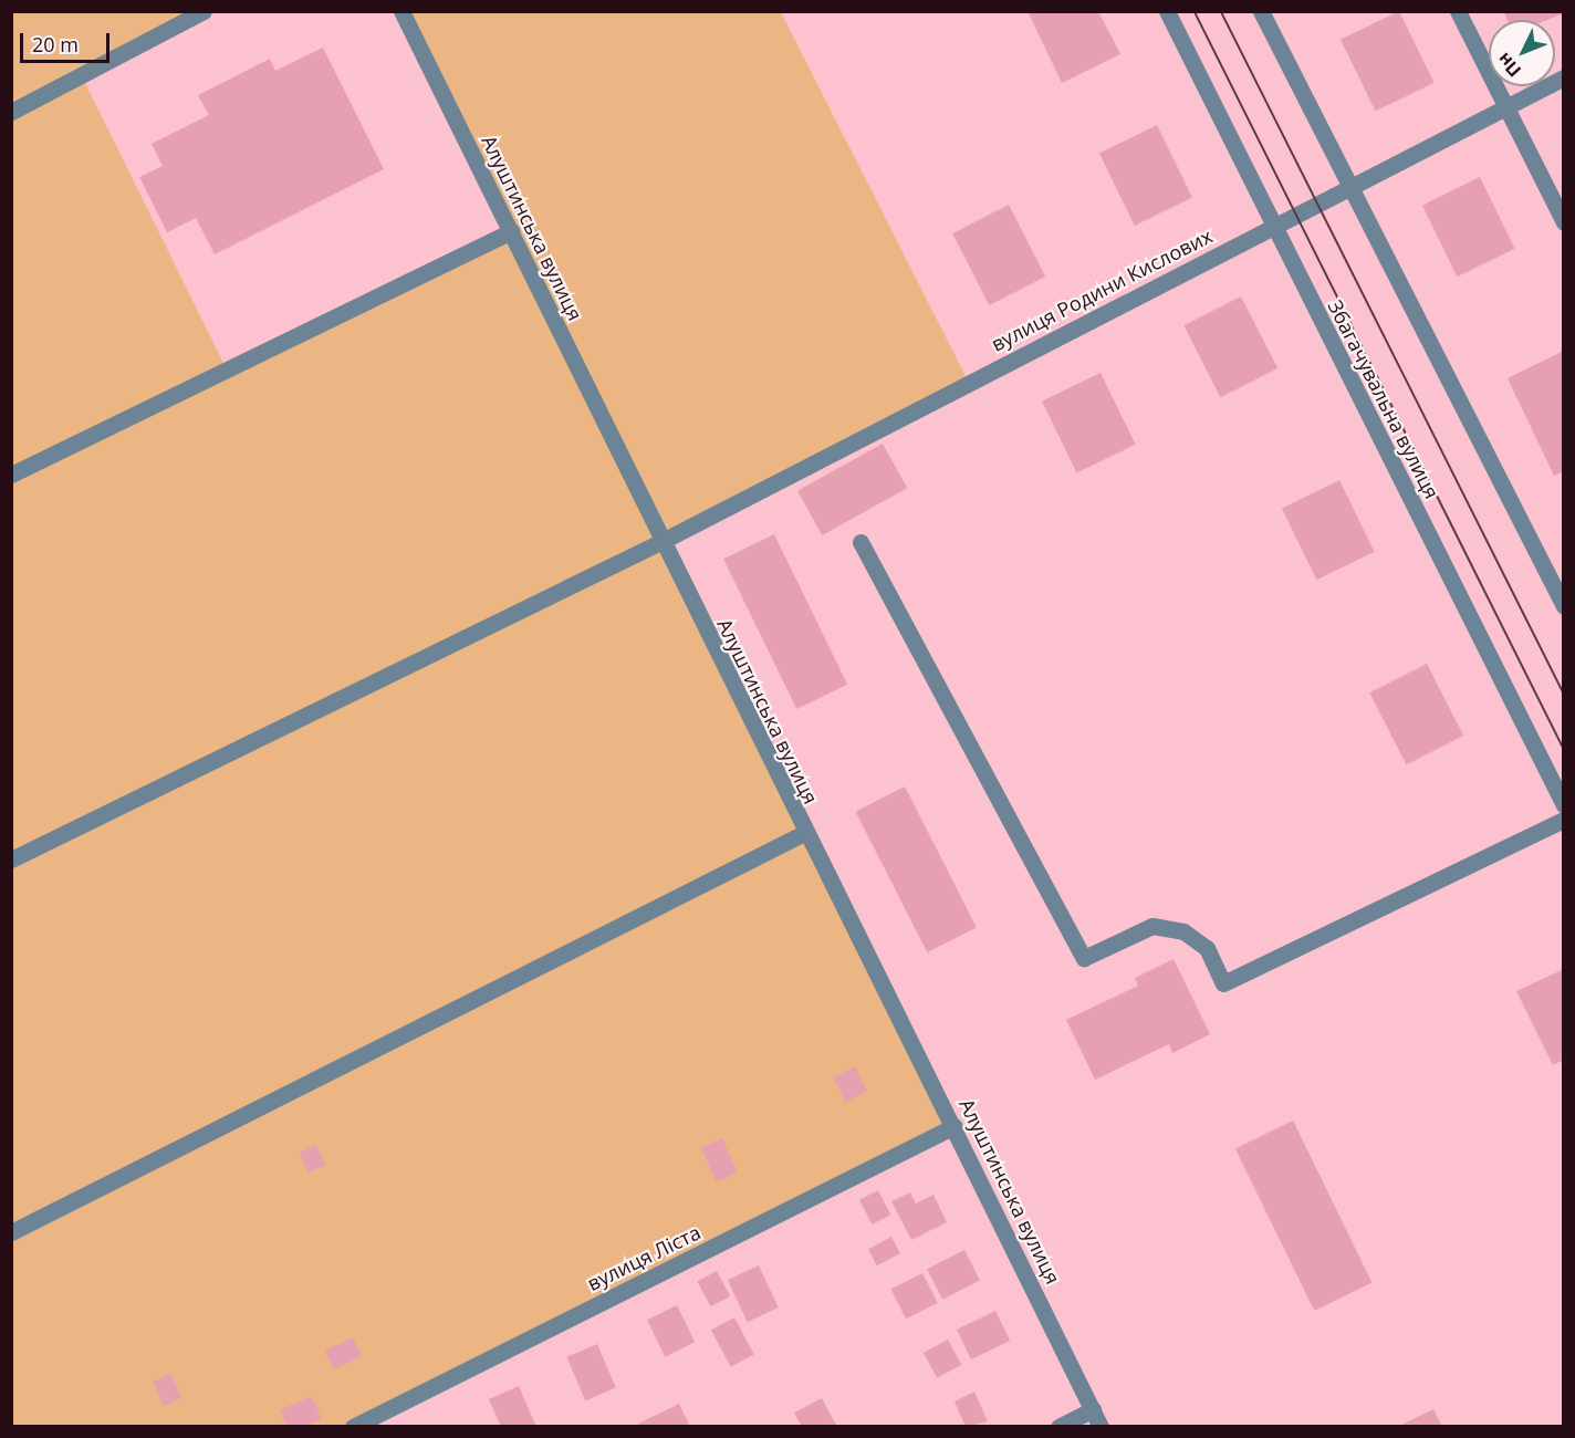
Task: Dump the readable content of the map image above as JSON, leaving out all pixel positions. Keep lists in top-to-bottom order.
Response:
{
  "streets": {
    "street": [
      "Алуштинська вулиця",
      "вулиця Родини Кислових",
      "Збагачувальна вулиця",
      "вулиця Ліста"
    ]
  },
  "crossings": [
    ["Алуштинська вулиця", "вулиця Родини Кислових"],
    ["Алуштинська вулиця", "вулиця Ліста"],
    ["вулиця Родини Кислових", "Збагачувальна вулиця"]
  ],
  "scale_bar": "20 m",
  "north": "bottom left"
}
